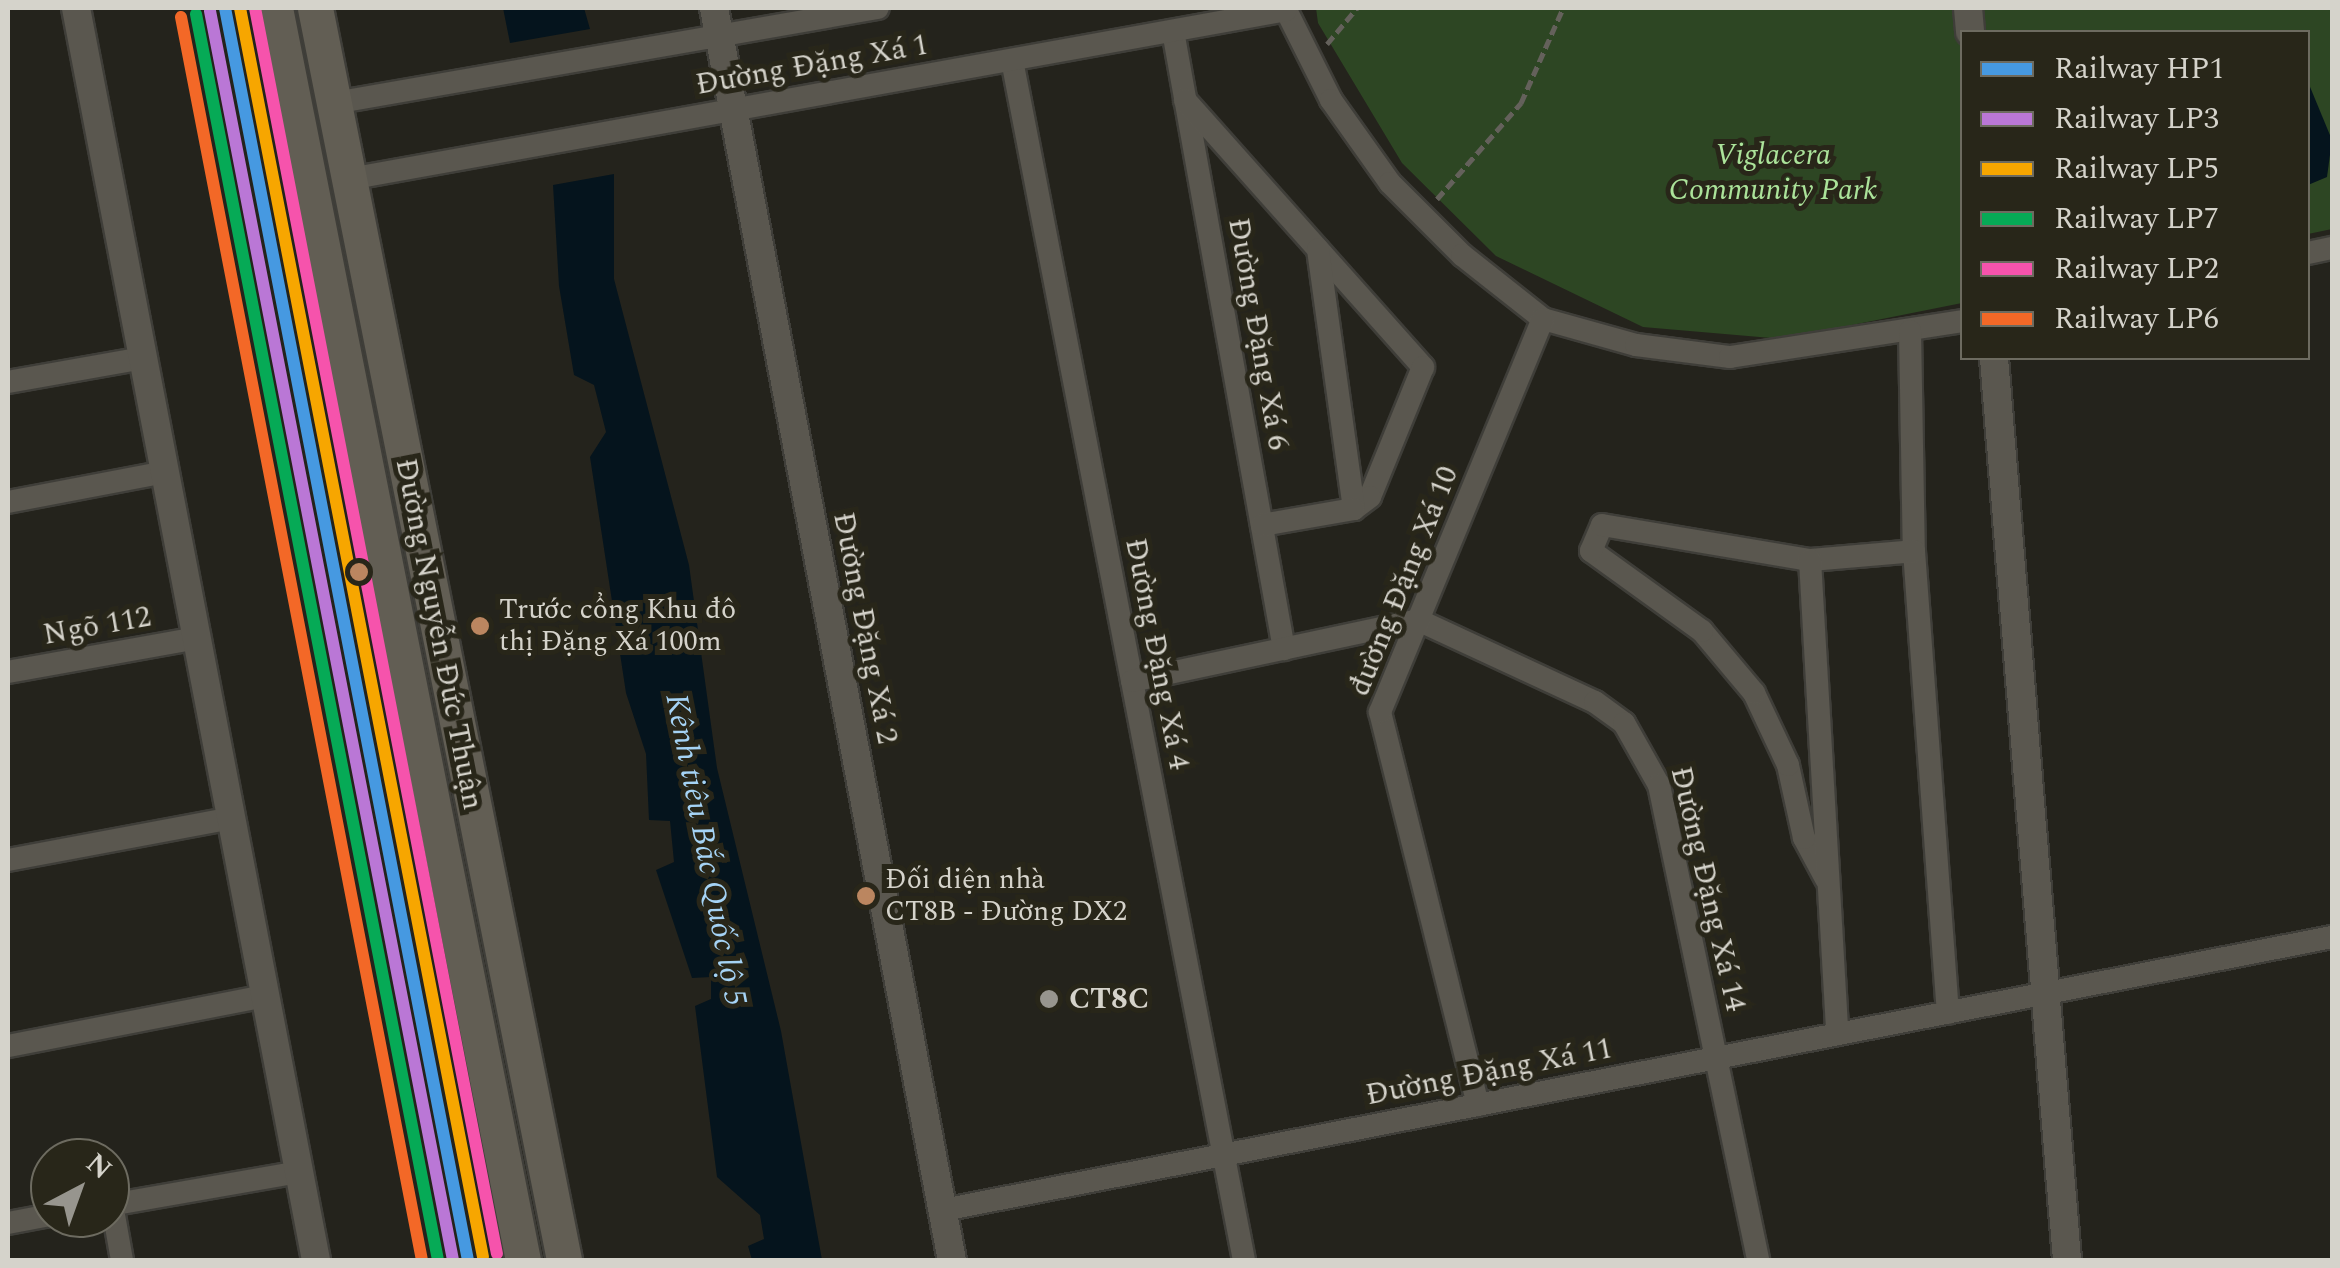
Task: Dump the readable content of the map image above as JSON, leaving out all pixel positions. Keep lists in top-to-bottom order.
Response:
{
  "streets": {
    "highway": ["Đường Nguyễn Đức Thuận"],
    "street": [
      "Đường Đặng Xá 1",
      "Đường Đặng Xá 6",
      "đường Đặng Xá 10",
      "Ngõ 112",
      "Đường Đặng Xá 2",
      "Đường Đặng Xá 4",
      "Đường Đặng Xá 14",
      "Đường Đặng Xá 11"
    ]
  },
  "crossings": [
    ["Đường Đặng Xá 1", "Đường Đặng Xá 6"],
    ["Đường Đặng Xá 1", "Đường Đặng Xá 2"],
    ["Đường Đặng Xá 1", "Đường Nguyễn Đức Thuận"],
    ["Đường Đặng Xá 1", "Đường Đặng Xá 4"],
    ["đường Đặng Xá 10", "Đường Đặng Xá 14"],
    ["đường Đặng Xá 10", "Đường Đặng Xá 11"],
    ["Đường Đặng Xá 2", "Đường Đặng Xá 11"],
    ["Đường Đặng Xá 4", "Đường Đặng Xá 11"],
    ["Đường Đặng Xá 14", "Đường Đặng Xá 11"]
  ],
  "water": ["Kênh tiêu Bắc Quốc lộ 5"],
  "parks": ["Viglacera Community Park"],
  "places": ["Trước cổng Khu đô thị Đặng Xá 100m", "Đối diện nhà CT8B - Đường DX2", "CT8C"],
  "lines": [
    "rail line HP1",
    "rail line LP5",
    "rail line LP2",
    "rail line LP3",
    "rail line LP7",
    "rail line LP6"
  ],
  "legend": [
    "Railway HP1",
    "Railway LP3",
    "Railway LP5",
    "Railway LP7",
    "Railway LP2",
    "Railway LP6"
  ],
  "north": "top right"
}
